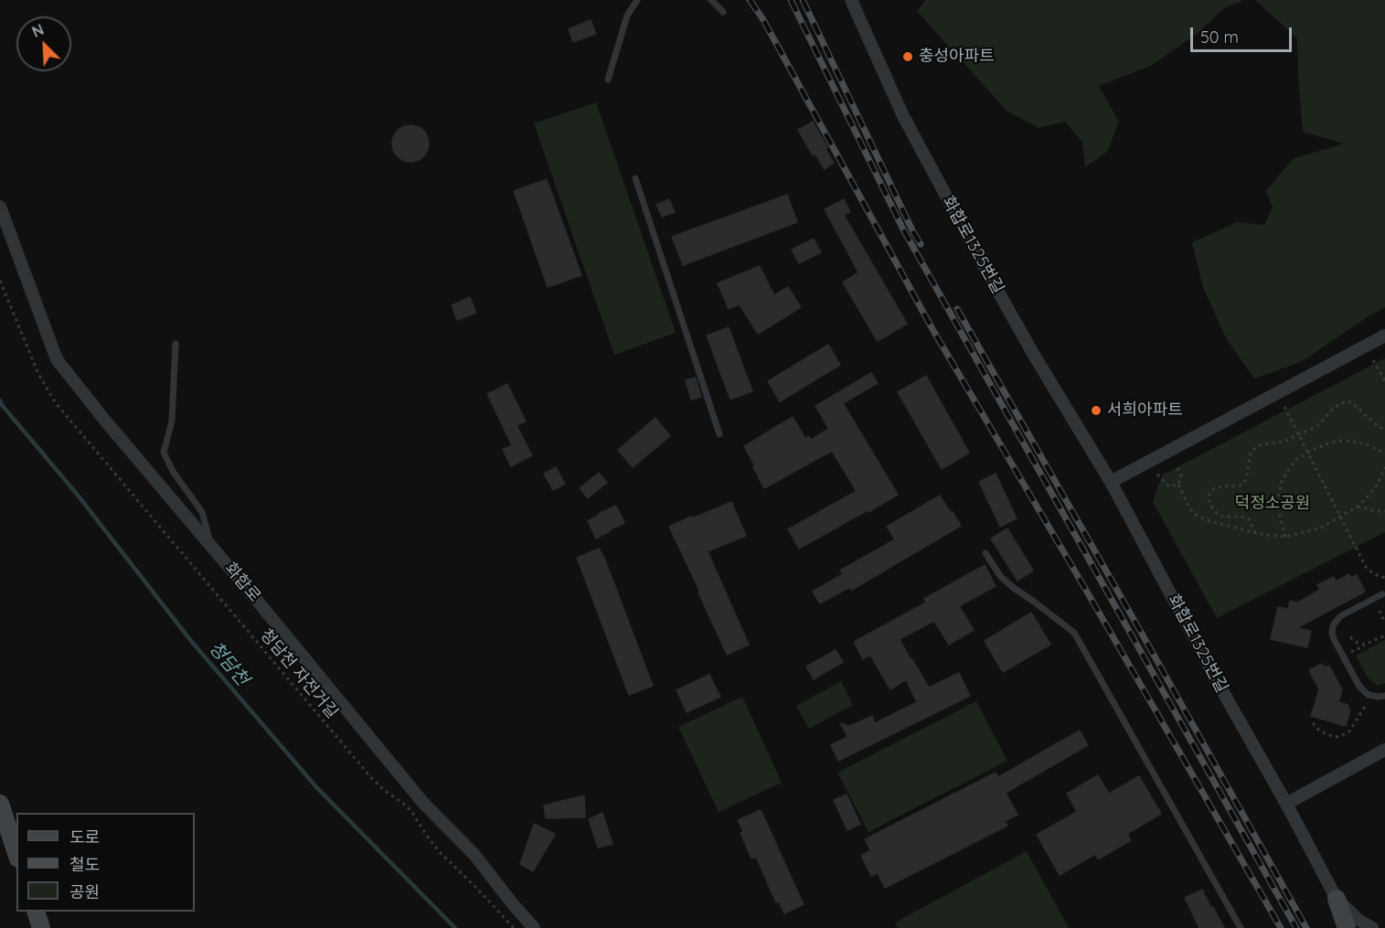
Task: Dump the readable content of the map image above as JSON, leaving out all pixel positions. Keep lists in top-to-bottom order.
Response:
{
  "streets": {
    "street": ["화합로1325번길", "화합로"],
    "path": ["청담천 자전거길"]
  },
  "water": ["청담천"],
  "parks": ["덕정소공원"],
  "places": ["충성아파트", "서희아파트"],
  "legend": ["도로", "철도", "공원"],
  "scale_bar": "50 m",
  "north": "top left"
}
